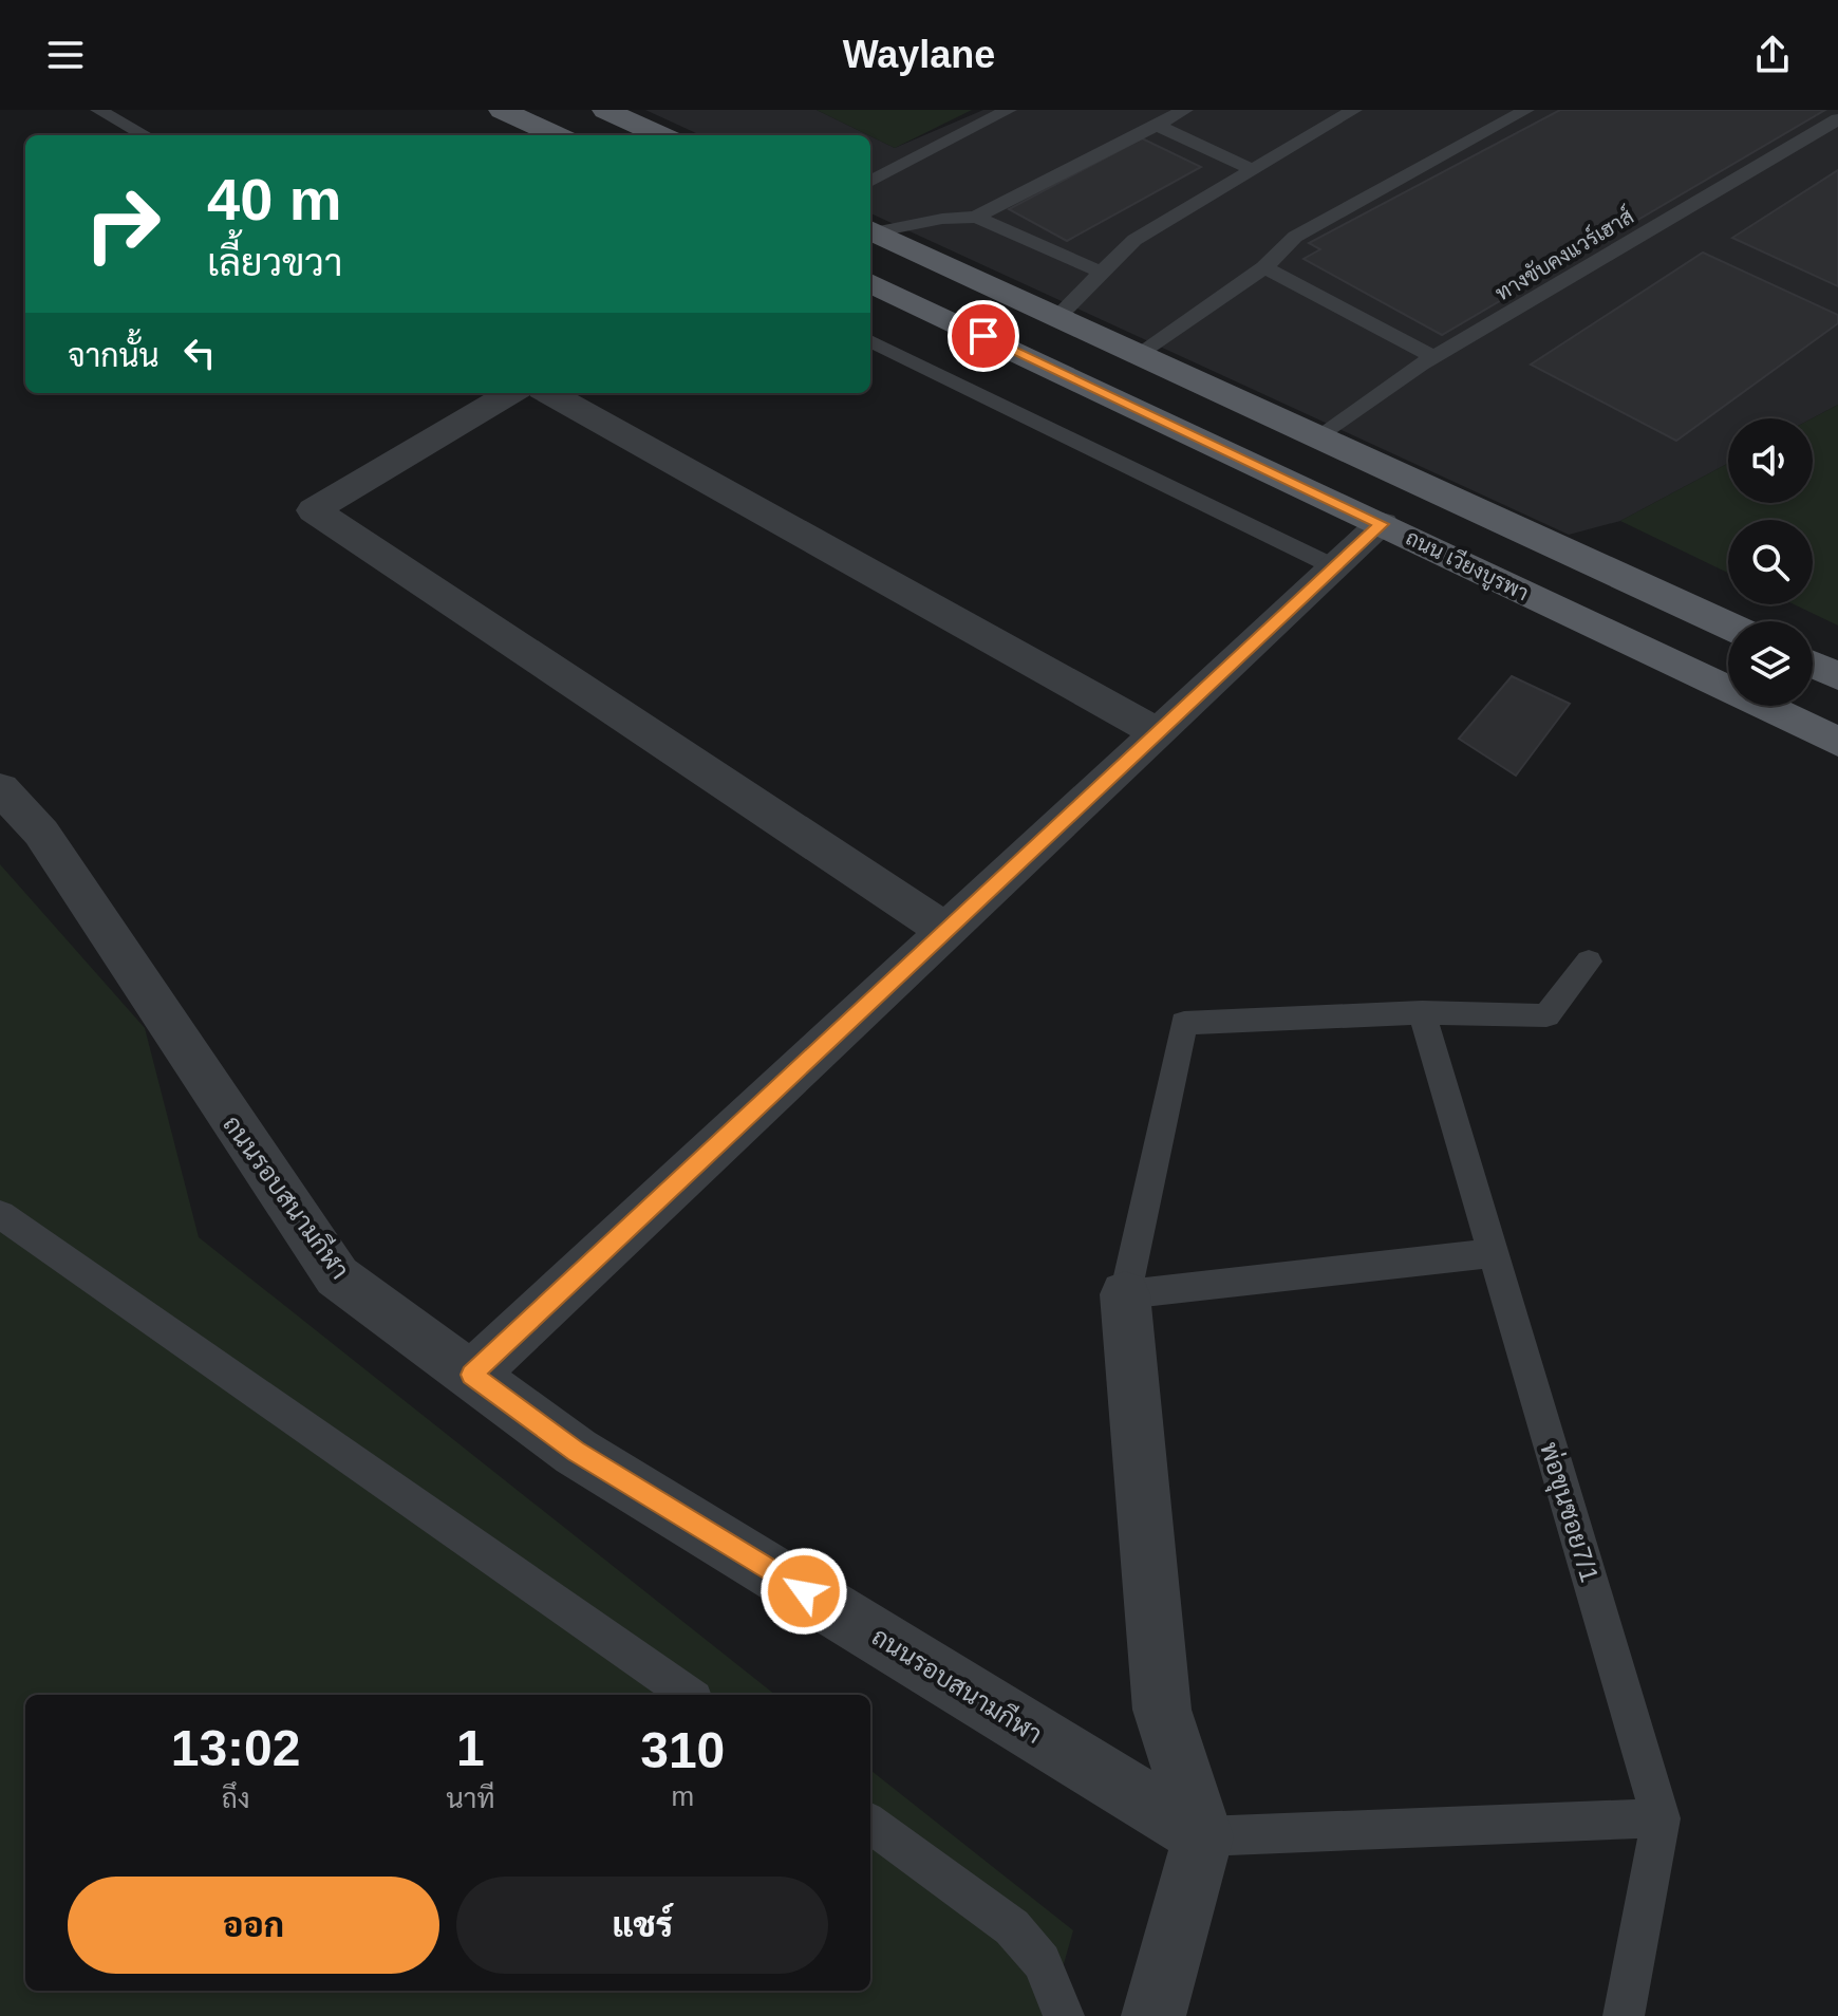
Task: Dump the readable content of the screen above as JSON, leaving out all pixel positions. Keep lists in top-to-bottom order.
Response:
{
  "streets": {
    "main road": ["ถนน เวียงบูรพา"],
    "street": ["ถนนรอบสนามกีฬา"],
    "lane": ["ทางขับคงแวร์เฮาส์", "พ่อขุนซอย7/1"]
  },
  "page": {
    "header": "Waylane",
    "turn": ["40 m", "เลี้ยวขวา"],
    "then": "จากนั้น",
    "eta": [
      "13:02",
      "ถึง",
      "1",
      "นาที",
      "310",
      "m"
    ],
    "buttons": ["ออก", "แชร์"]
  }
}
